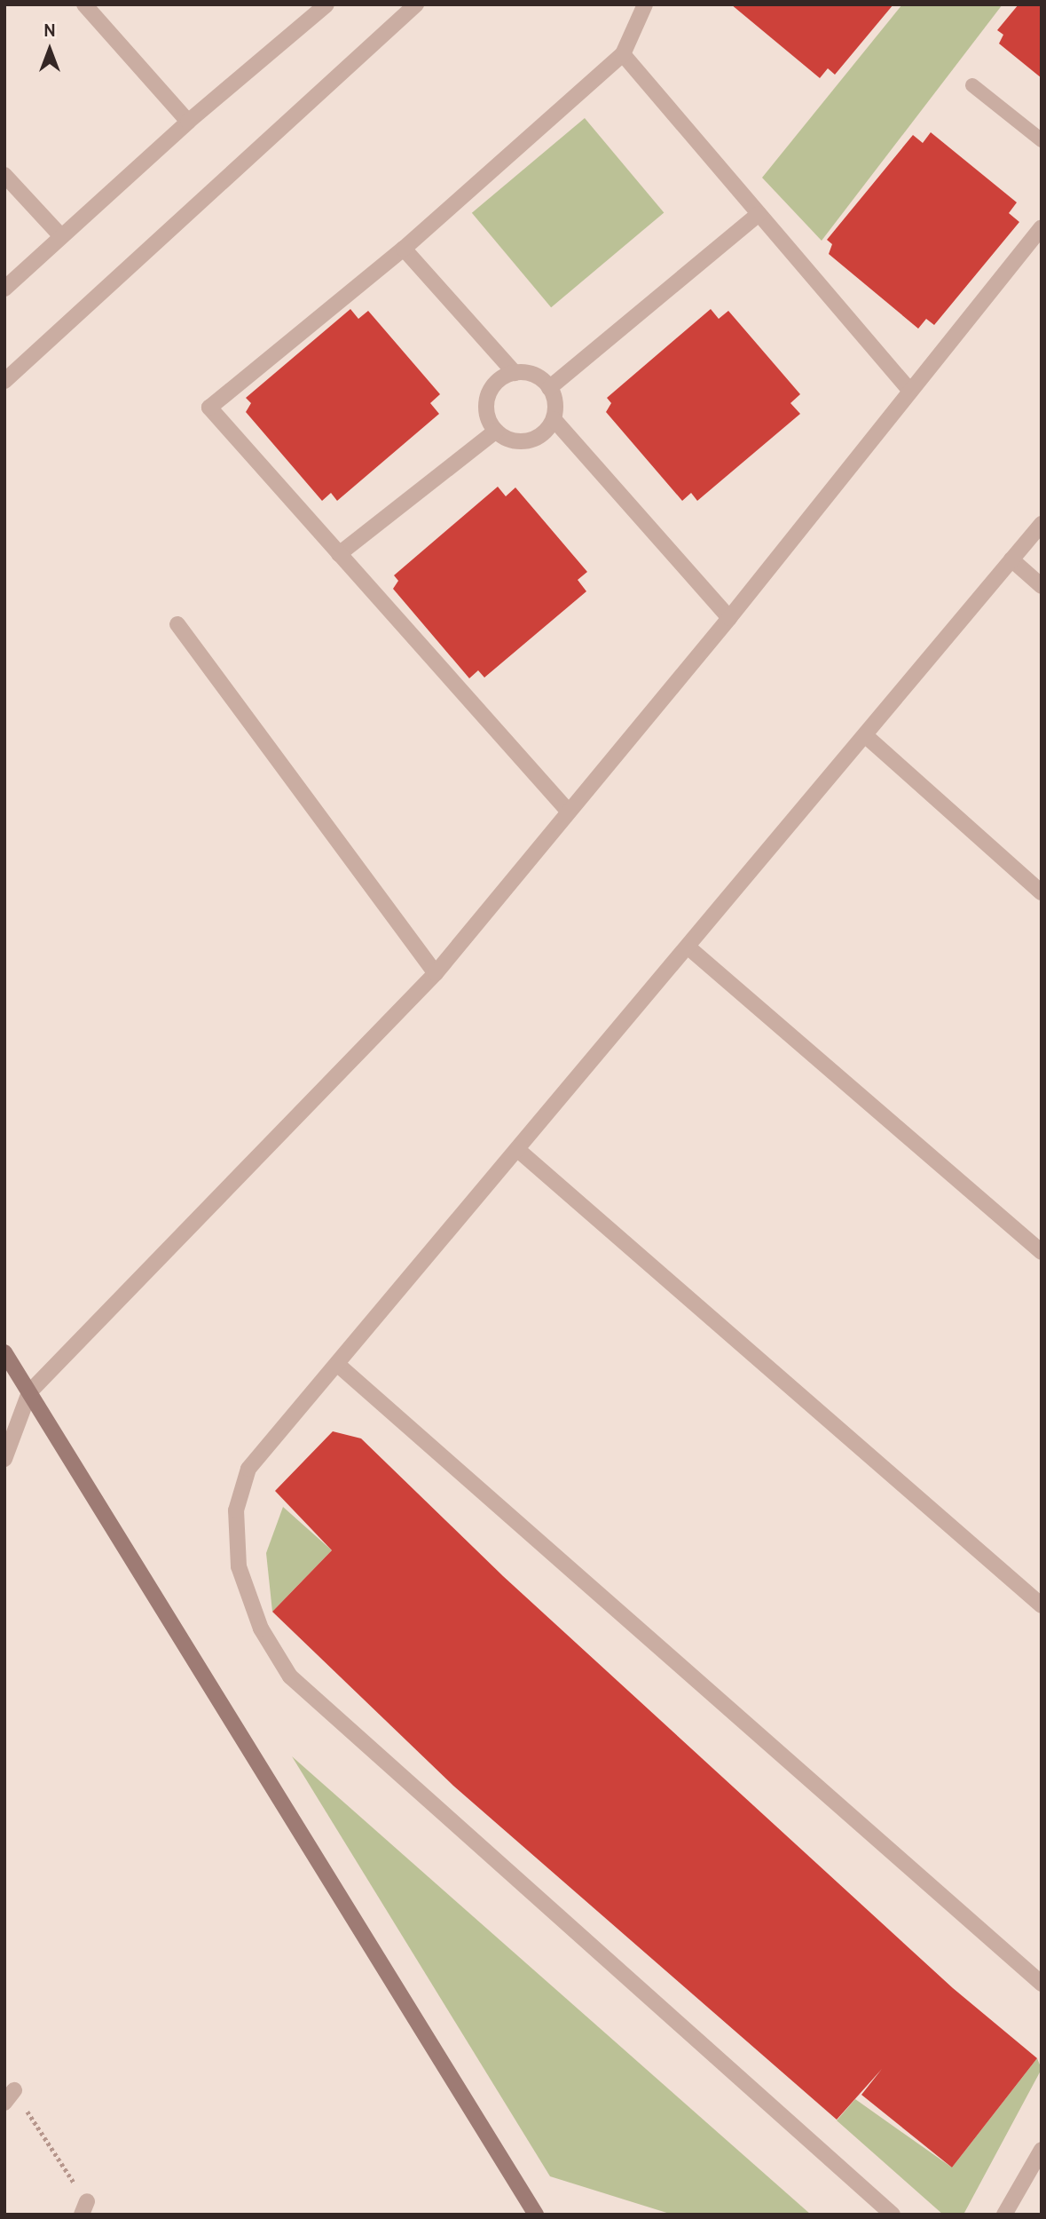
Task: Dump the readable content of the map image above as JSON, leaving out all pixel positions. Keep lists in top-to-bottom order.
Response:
{
  "north": "top"
}
